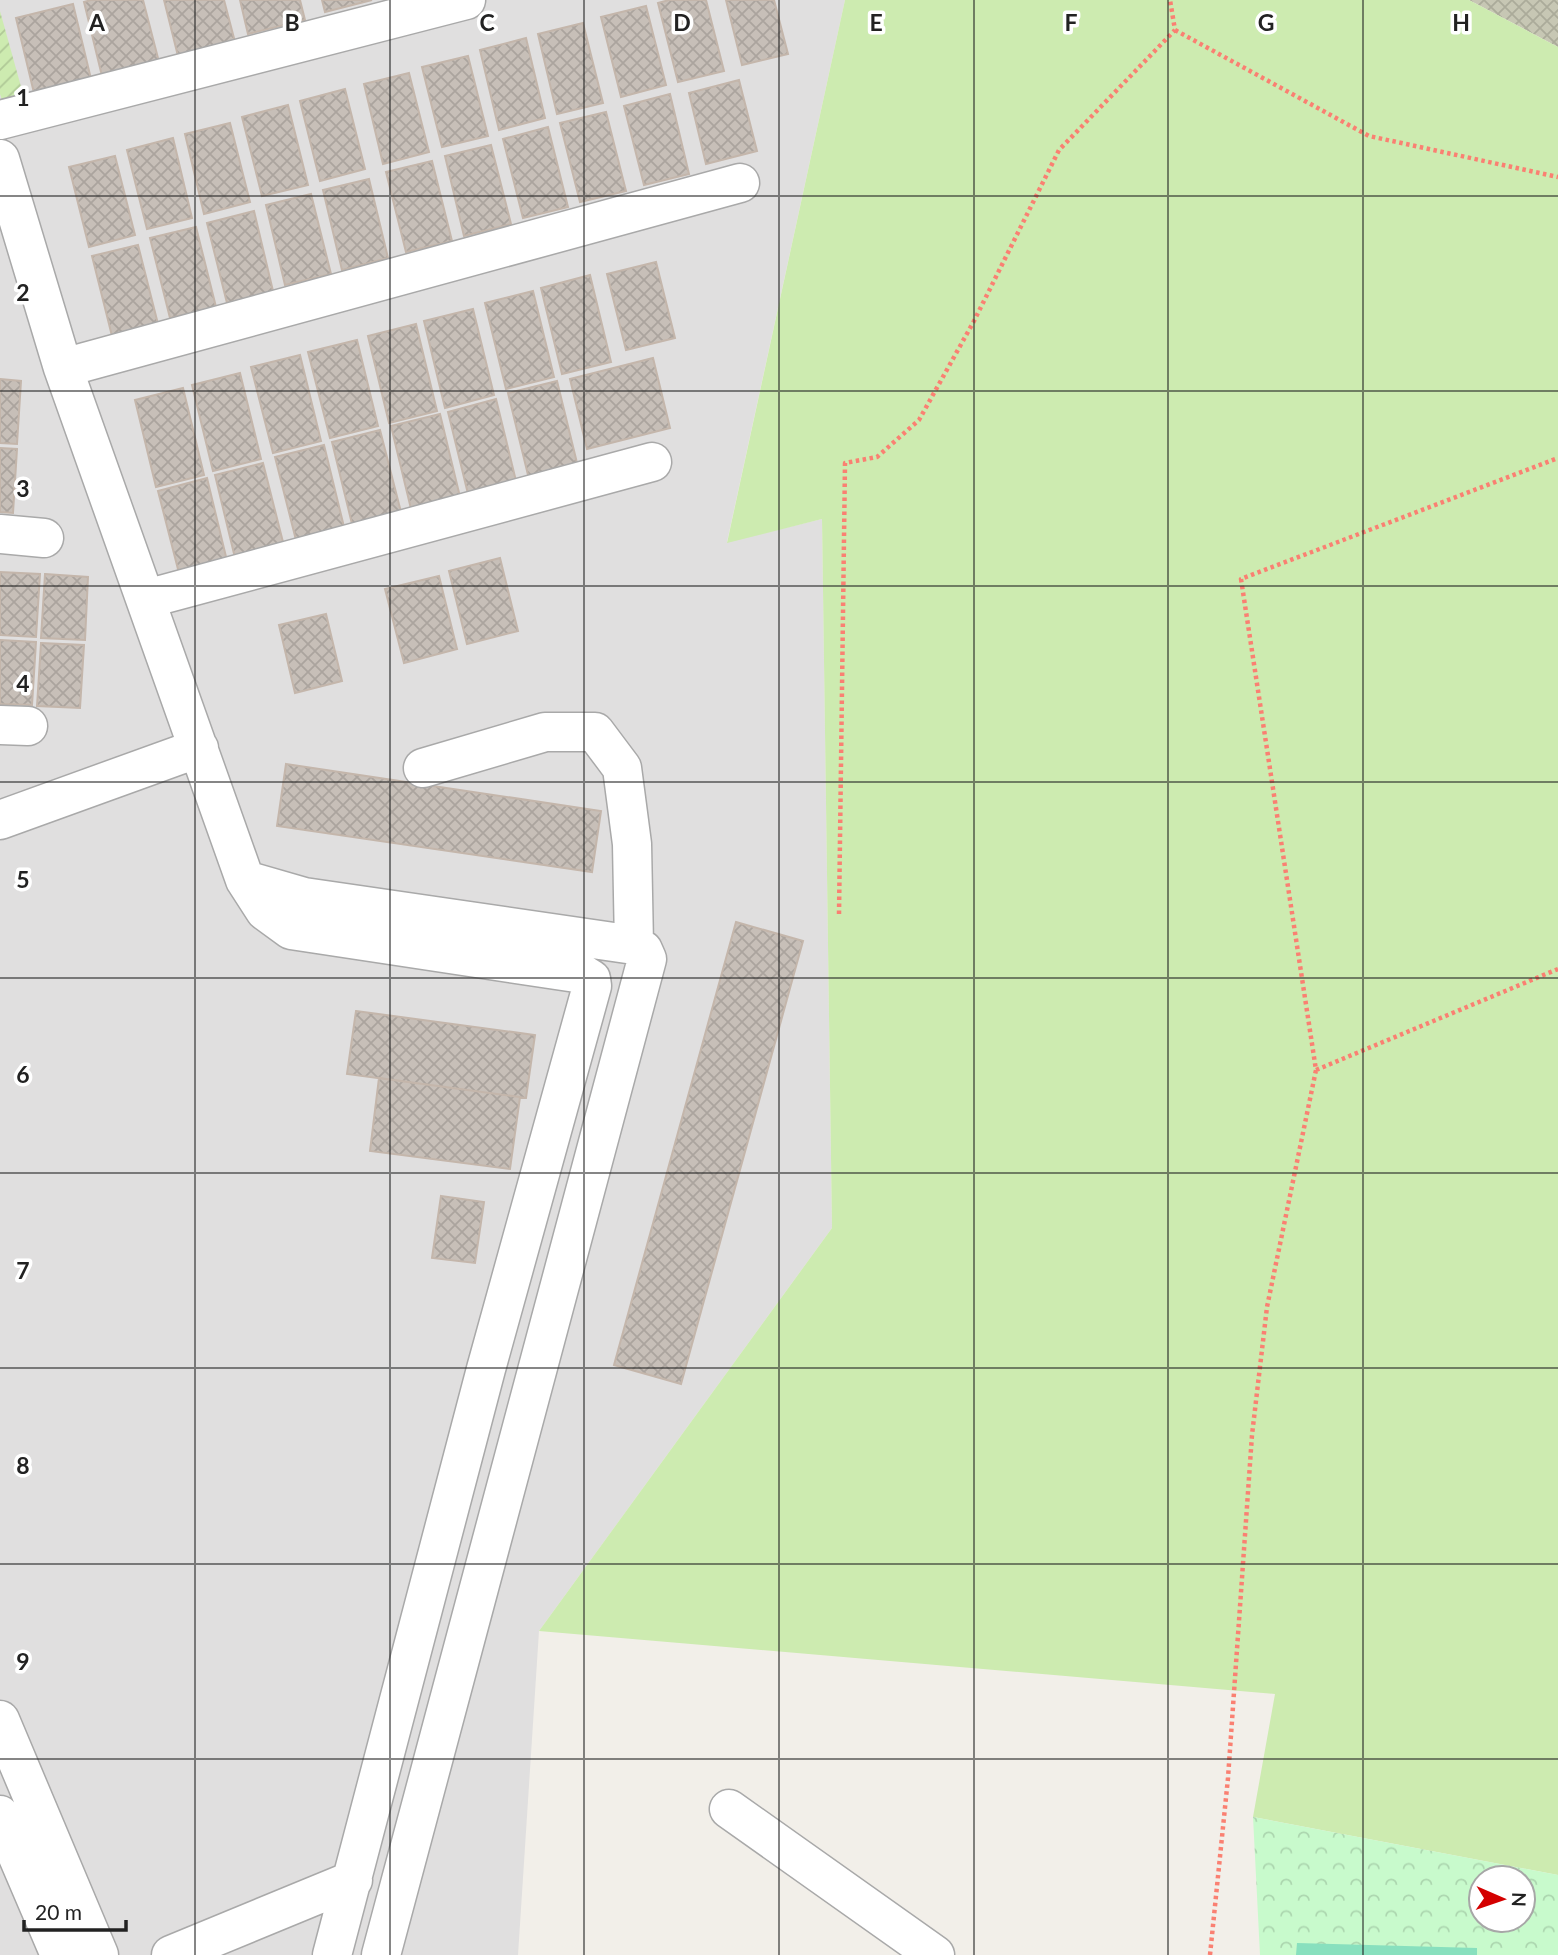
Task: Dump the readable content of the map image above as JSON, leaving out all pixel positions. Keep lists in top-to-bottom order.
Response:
{
  "scale_bar": "20 m",
  "north": "right",
  "grid": {
    "columns": [
      "A",
      "B",
      "C",
      "D",
      "E",
      "F",
      "G",
      "H"
    ],
    "rows": [
      "1",
      "2",
      "3",
      "4",
      "5",
      "6",
      "7",
      "8",
      "9"
    ]
  }
}
